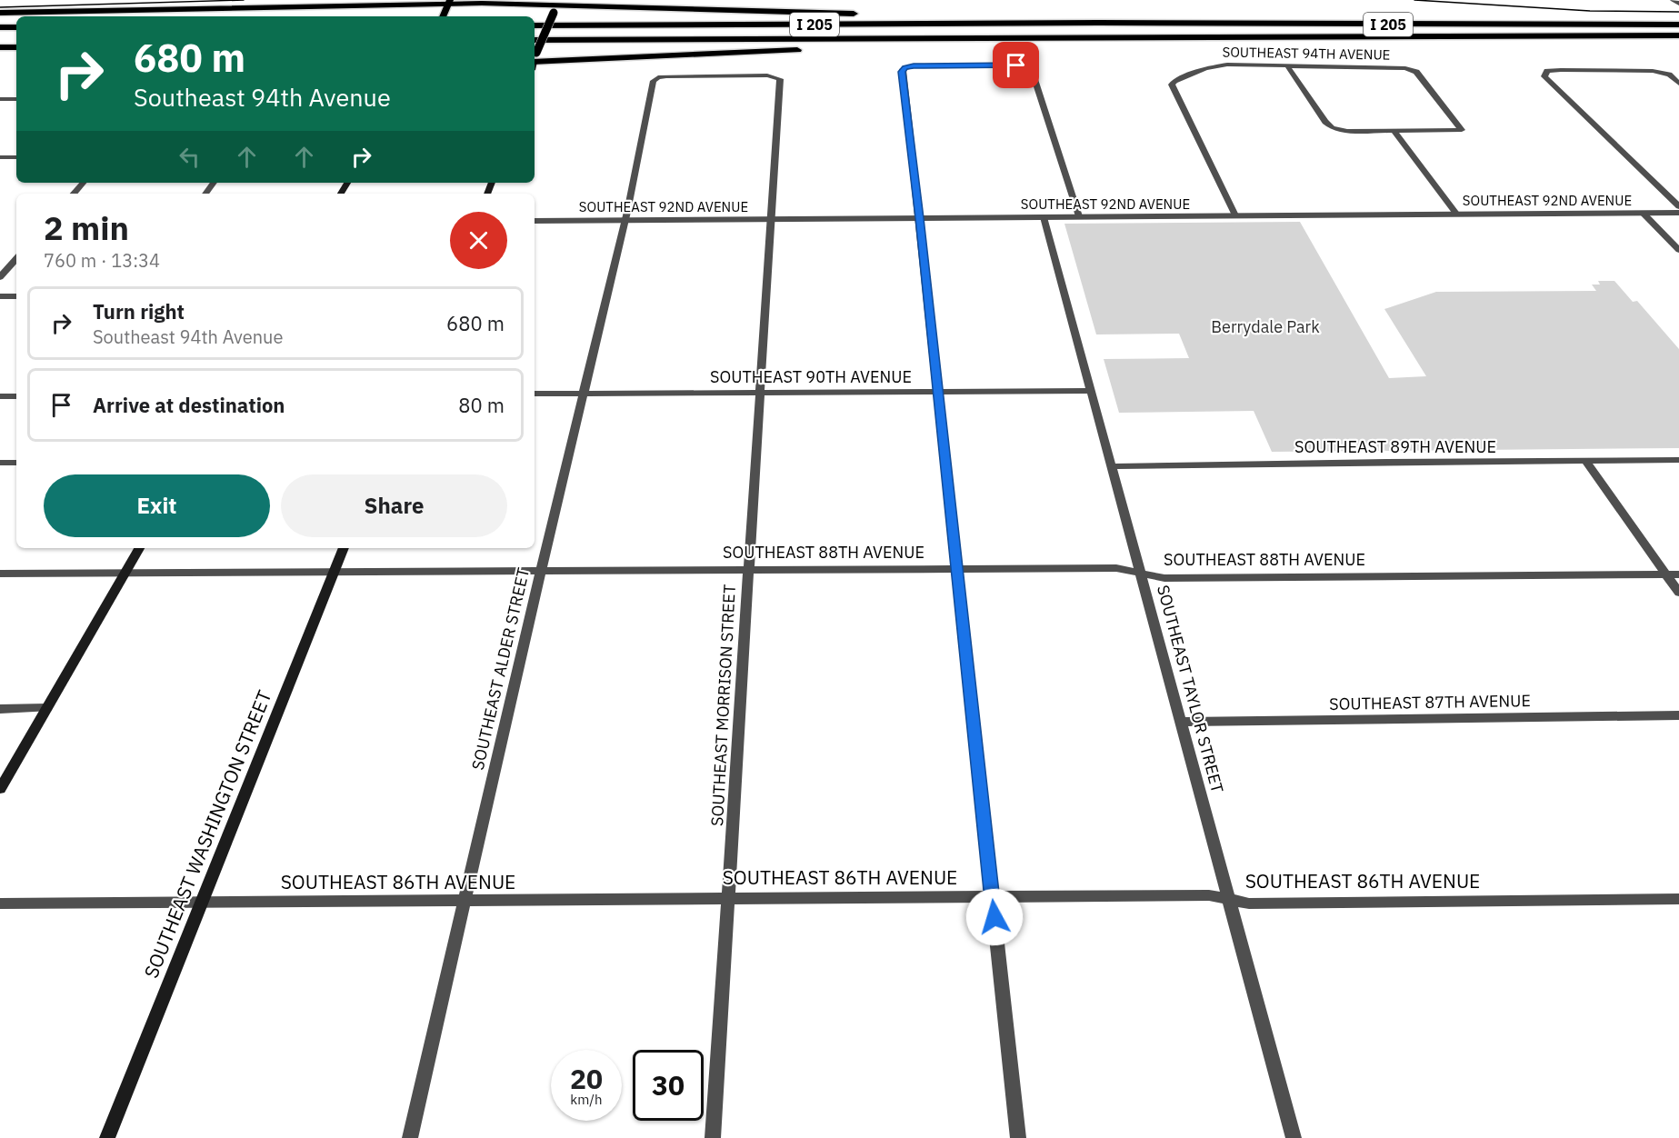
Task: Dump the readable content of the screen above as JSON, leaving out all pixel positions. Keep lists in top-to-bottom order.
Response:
{
  "streets": {
    "highway": ["I 205"],
    "main road": ["SOUTHEAST WASHINGTON STREET"],
    "street": [
      "SOUTHEAST 94TH AVENUE",
      "SOUTHEAST 92ND AVENUE",
      "SOUTHEAST 90TH AVENUE",
      "SOUTHEAST 89TH AVENUE",
      "SOUTHEAST 88TH AVENUE",
      "SOUTHEAST ALDER STREET",
      "SOUTHEAST TAYLOR STREET",
      "SOUTHEAST 87TH AVENUE",
      "SOUTHEAST MORRISON STREET",
      "SOUTHEAST 86TH AVENUE"
    ]
  },
  "crossings": [
    ["SOUTHEAST 94TH AVENUE", "SOUTHEAST 92ND AVENUE"],
    ["SOUTHEAST 92ND AVENUE", "SOUTHEAST ALDER STREET"],
    ["SOUTHEAST 92ND AVENUE", "SOUTHEAST TAYLOR STREET"],
    ["SOUTHEAST 92ND AVENUE", "SOUTHEAST MORRISON STREET"],
    ["SOUTHEAST 90TH AVENUE", "SOUTHEAST ALDER STREET"],
    ["SOUTHEAST 90TH AVENUE", "SOUTHEAST TAYLOR STREET"],
    ["SOUTHEAST 90TH AVENUE", "SOUTHEAST MORRISON STREET"],
    ["SOUTHEAST 89TH AVENUE", "SOUTHEAST TAYLOR STREET"],
    ["SOUTHEAST 88TH AVENUE", "SOUTHEAST ALDER STREET"],
    ["SOUTHEAST 88TH AVENUE", "SOUTHEAST TAYLOR STREET"],
    ["SOUTHEAST 88TH AVENUE", "SOUTHEAST MORRISON STREET"],
    ["SOUTHEAST 88TH AVENUE", "SOUTHEAST WASHINGTON STREET"],
    ["SOUTHEAST ALDER STREET", "SOUTHEAST MORRISON STREET"],
    ["SOUTHEAST ALDER STREET", "SOUTHEAST 86TH AVENUE"],
    ["SOUTHEAST TAYLOR STREET", "SOUTHEAST 87TH AVENUE"],
    ["SOUTHEAST TAYLOR STREET", "SOUTHEAST 86TH AVENUE"],
    ["SOUTHEAST MORRISON STREET", "SOUTHEAST 86TH AVENUE"],
    ["SOUTHEAST WASHINGTON STREET", "SOUTHEAST 86TH AVENUE"]
  ],
  "parks": ["Berrydale Park"],
  "page": {
    "turn": ["680 m", "Southeast 94th Avenue"],
    "heading": ["2 min", "760 m · 13:34"],
    "list": [
      {
        "name": "Turn right",
        "note": "Southeast 94th Avenue",
        "value": "680 m"
      },
      {
        "name": "Arrive at destination",
        "value": "80 m"
      }
    ],
    "buttons": ["Exit", "Share"],
    "speed": "20 km/h",
    "limit": "30"
  }
}
